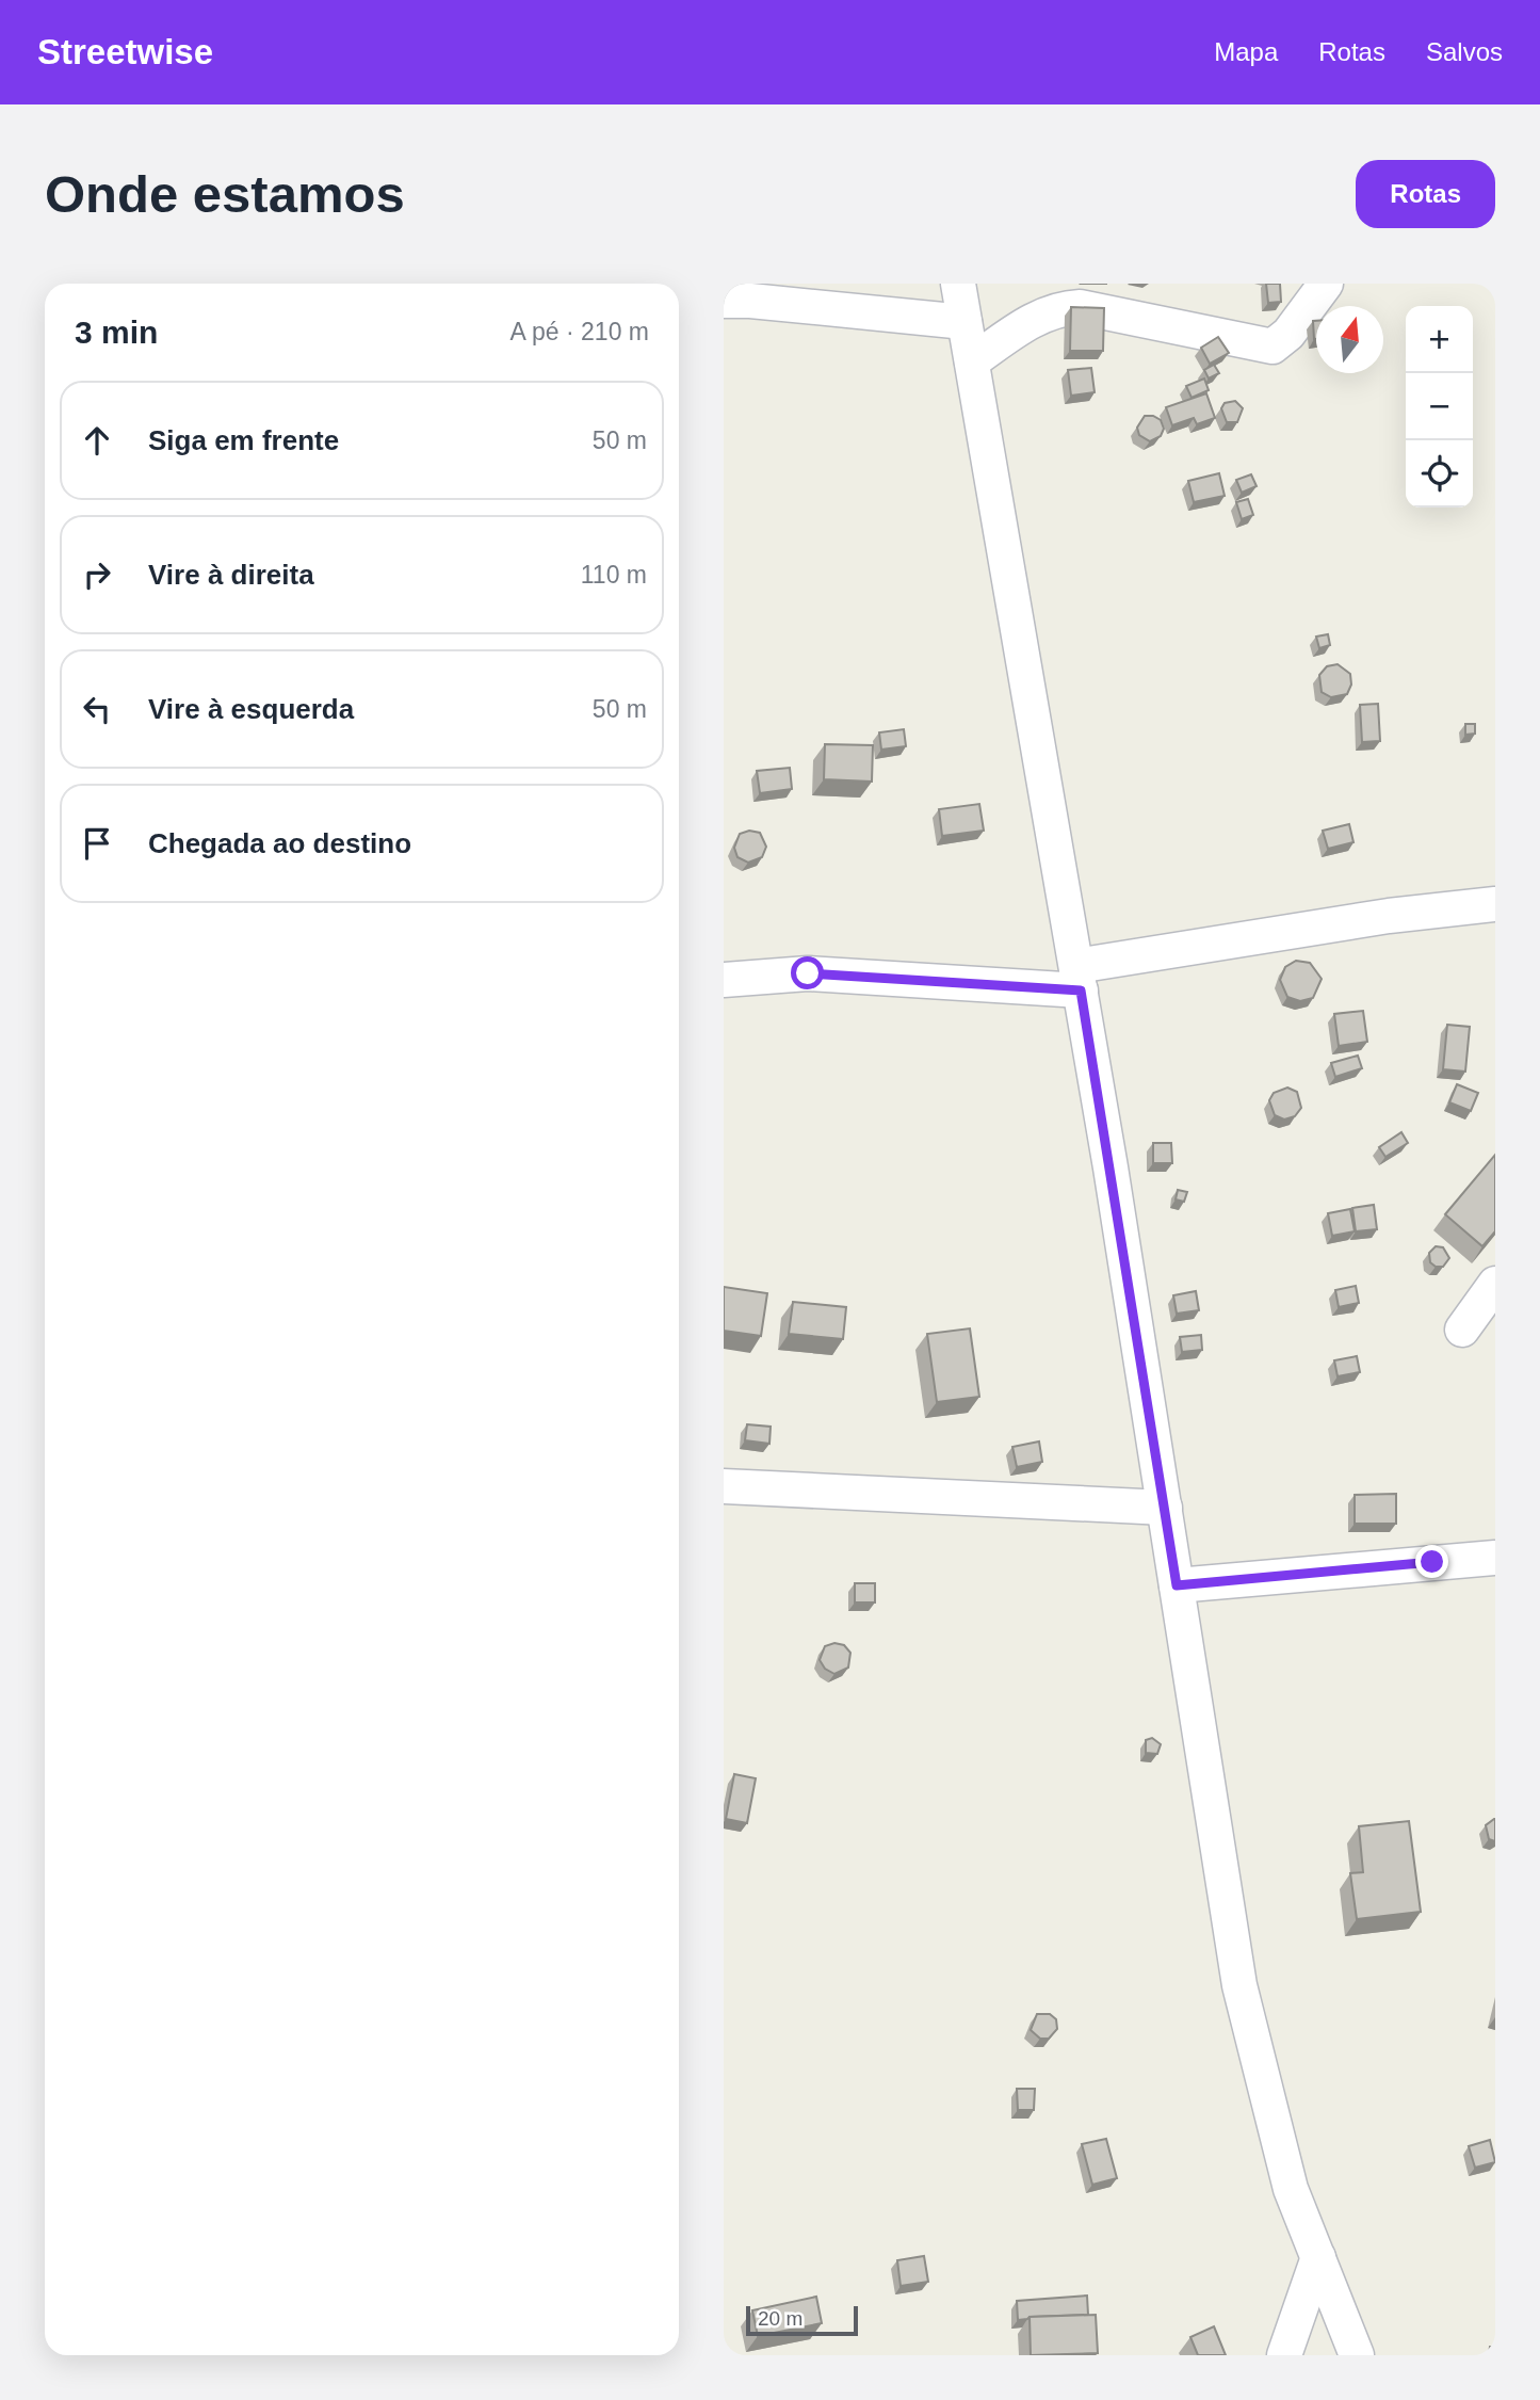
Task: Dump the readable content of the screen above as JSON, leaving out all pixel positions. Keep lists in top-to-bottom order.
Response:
{
  "scale_bar": "20 m",
  "north": "top",
  "page": {
    "header": "Streetwise",
    "nav": ["Mapa", "Rotas", "Salvos"],
    "buttons": "Rotas",
    "title": "Onde estamos",
    "heading": ["3 min", "A pé · 210 m"],
    "map_buttons": ["+", "−"],
    "list": [
      ["Siga em frente", "50 m"],
      ["Vire à direita", "110 m"],
      ["Vire à esquerda", "50 m"],
      "Chegada ao destino"
    ],
    "scale": "20 m"
  }
}
